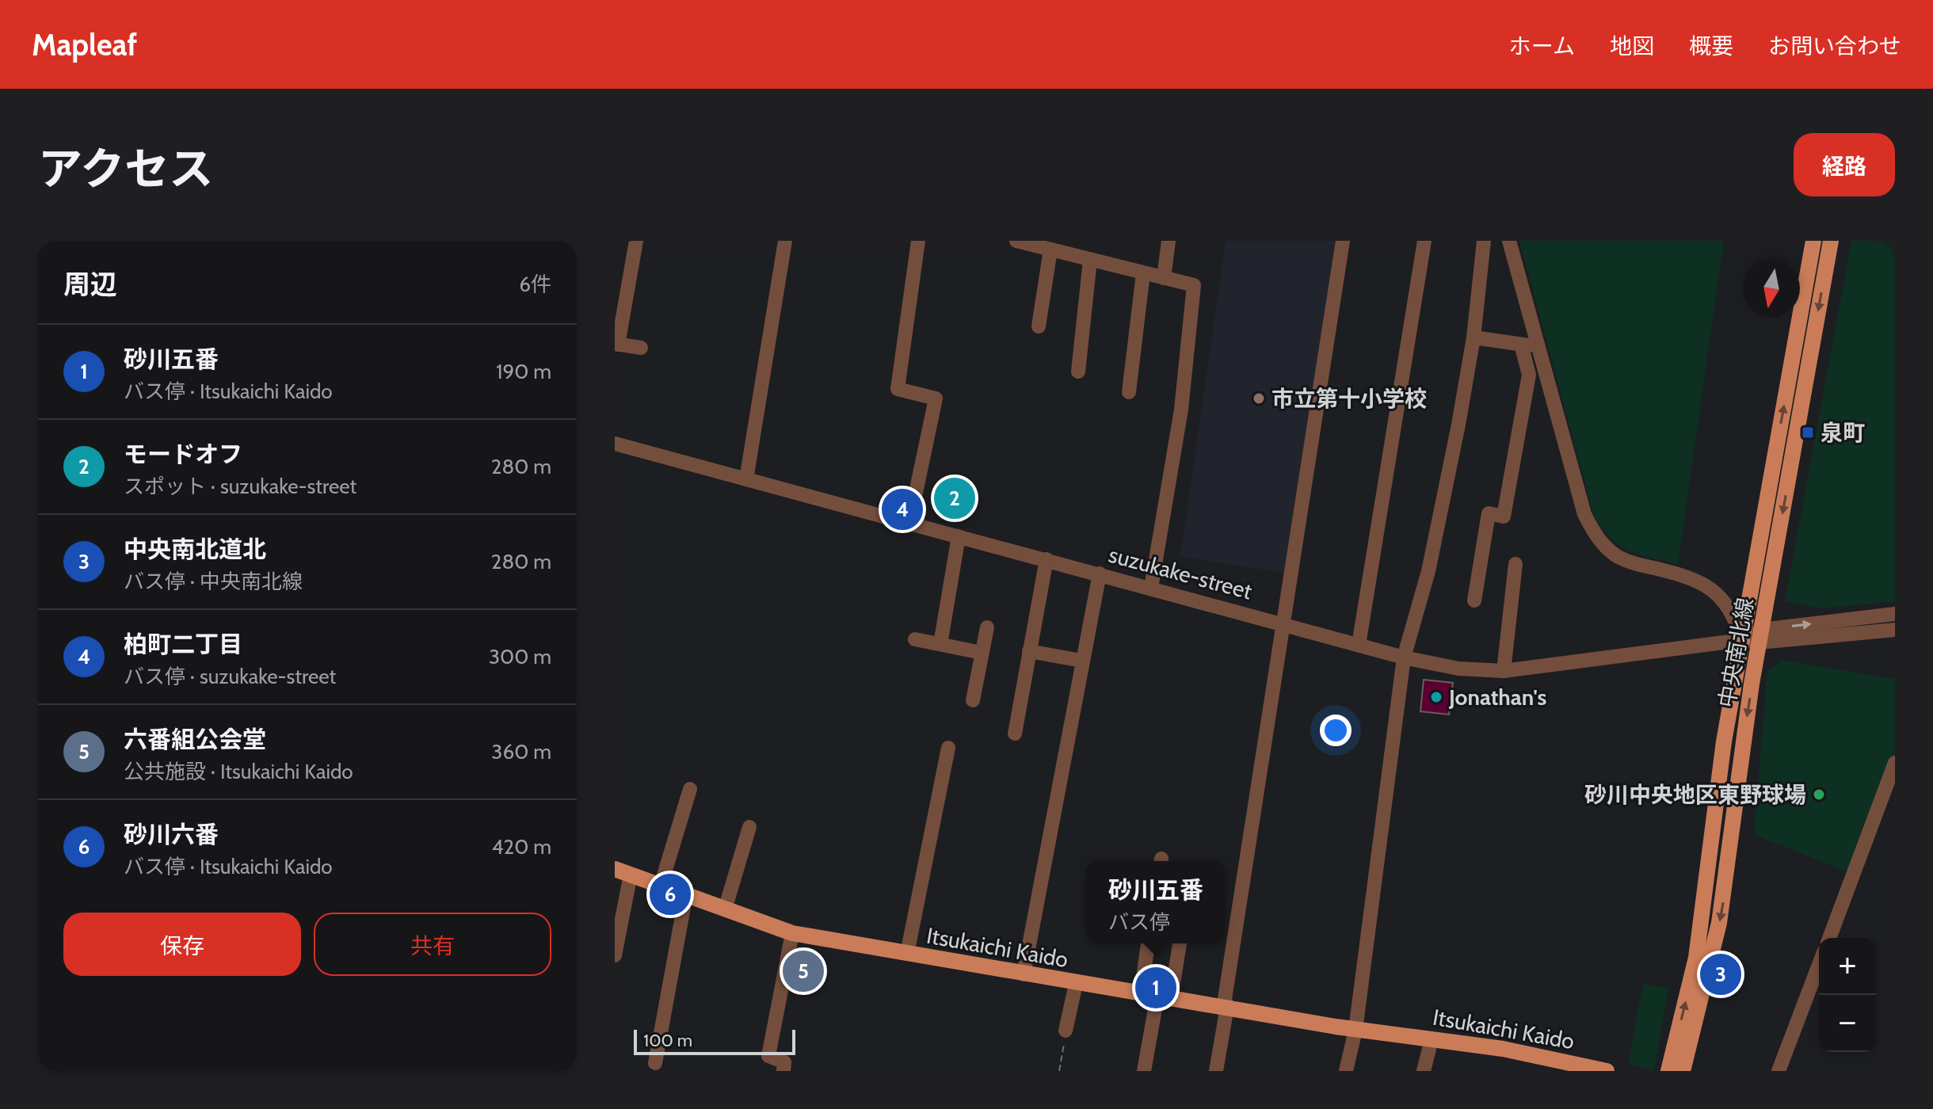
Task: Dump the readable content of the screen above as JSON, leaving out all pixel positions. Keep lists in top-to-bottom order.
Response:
{
  "streets": {
    "main road": ["中央南北線", "Itsukaichi Kaido"],
    "street": ["suzukake-street"]
  },
  "crossings": [
    ["suzukake-street", "中央南北線"]
  ],
  "places": {
    "other": ["市立第十小学校", "Jonathan's", "砂川中央地区東野球場"],
    "transit": ["泉町"]
  },
  "scale_bar": "100 m",
  "north": "bottom",
  "page": {
    "header": "Mapleaf",
    "nav": [
      "ホーム",
      "地図",
      "概要",
      "お問い合わせ"
    ],
    "title": "アクセス",
    "buttons": [
      "経路",
      ["保存", "共有"]
    ],
    "heading": ["周辺", "6件"],
    "list": [
      {
        "mark": "1",
        "name": "砂川五番",
        "note": "バス停 · Itsukaichi Kaido",
        "value": "190 m"
      },
      {
        "mark": "2",
        "name": "モードオフ",
        "note": "スポット · suzukake-street",
        "value": "280 m"
      },
      {
        "mark": "3",
        "name": "中央南北道北",
        "note": "バス停 · 中央南北線",
        "value": "280 m"
      },
      {
        "mark": "4",
        "name": "柏町二丁目",
        "note": "バス停 · suzukake-street",
        "value": "300 m"
      },
      {
        "mark": "5",
        "name": "六番組公会堂",
        "note": "公共施設 · Itsukaichi Kaido",
        "value": "360 m"
      },
      {
        "mark": "6",
        "name": "砂川六番",
        "note": "バス停 · Itsukaichi Kaido",
        "value": "420 m"
      }
    ],
    "pins": [
      "2",
      "4",
      "6",
      "5",
      "3",
      "1"
    ],
    "popup": ["砂川五番", "バス停"],
    "map_buttons": ["+", "−"],
    "scale": "100 m"
  }
}
